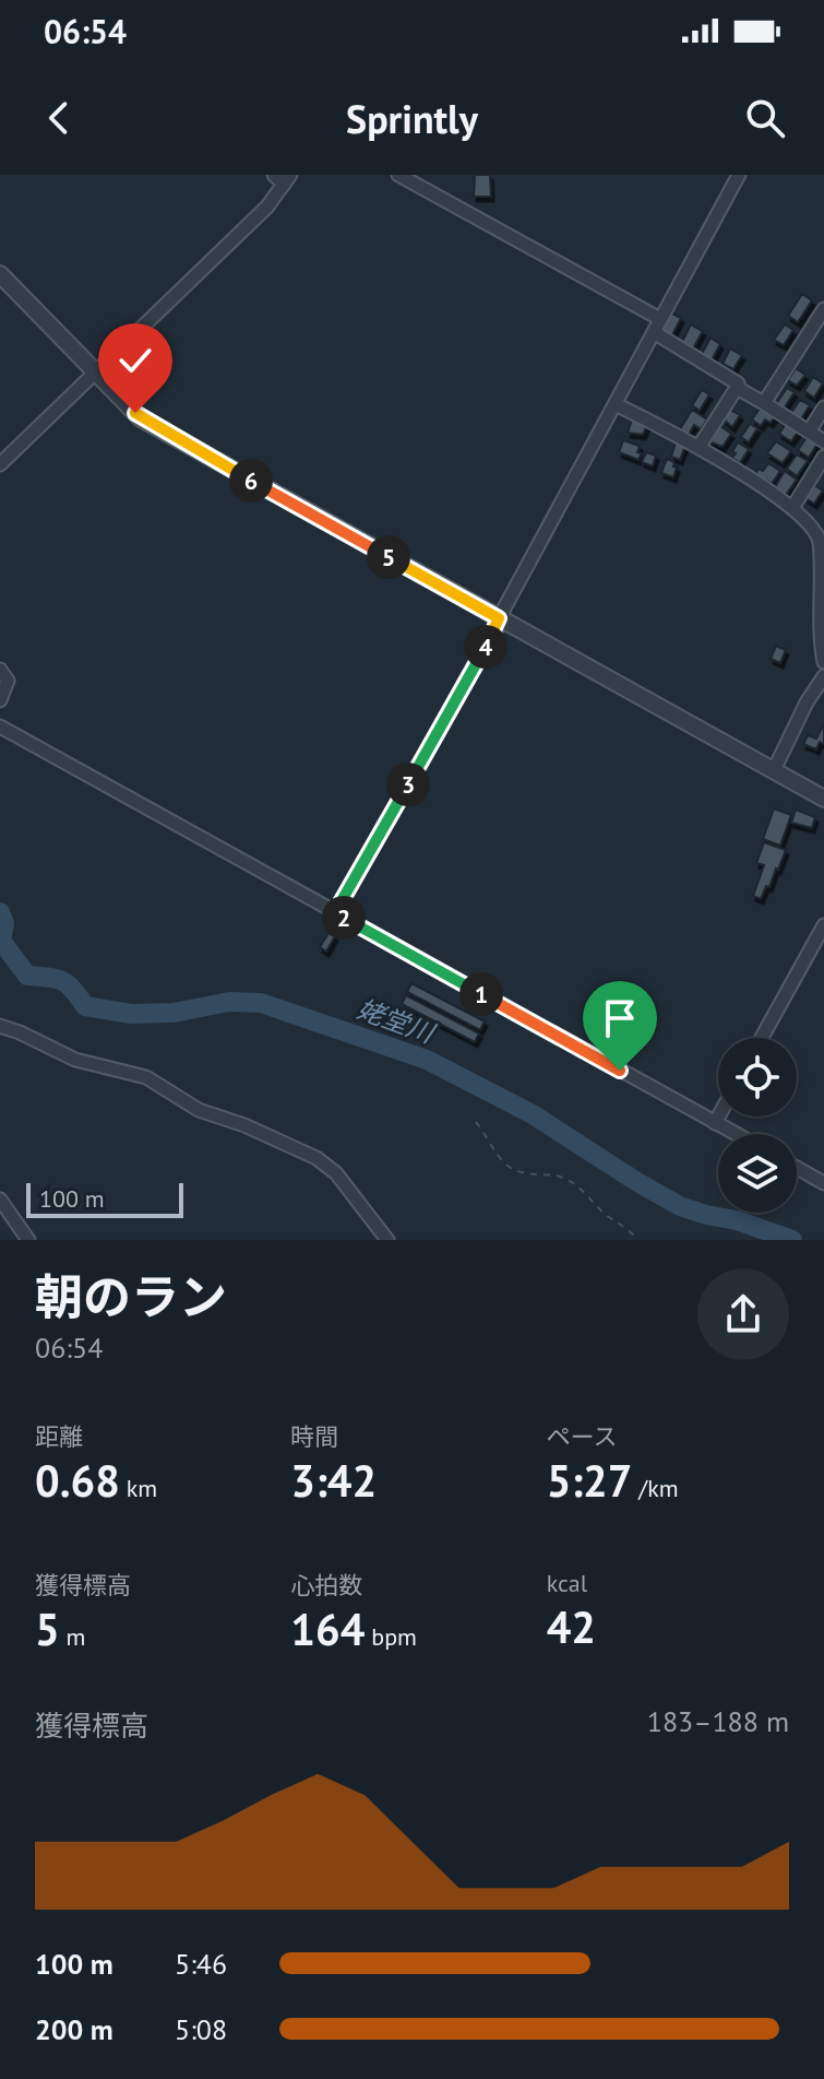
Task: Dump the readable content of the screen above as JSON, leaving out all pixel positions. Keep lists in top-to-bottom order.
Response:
{
  "water": ["姥堂川"],
  "scale_bar": "100 m",
  "page": {
    "status": "06:54",
    "header": "Sprintly",
    "pins": [
      "6",
      "5",
      "4",
      "3",
      "2",
      "1"
    ],
    "scale": "100 m",
    "heading": ["朝のラン", "06:54"],
    "stats": [
      ["距離", "0.68 km"],
      ["時間", "3:42"],
      ["ペース", "5:27 /km"],
      ["獲得標高", "5 m"],
      ["心拍数", "164 bpm"],
      ["kcal", "42"]
    ],
    "chart": ["獲得標高", "183–188 m"],
    "list": [
      {
        "name": "100 m",
        "note": "5:46"
      },
      {
        "name": "200 m",
        "note": "5:08"
      }
    ]
  }
}
